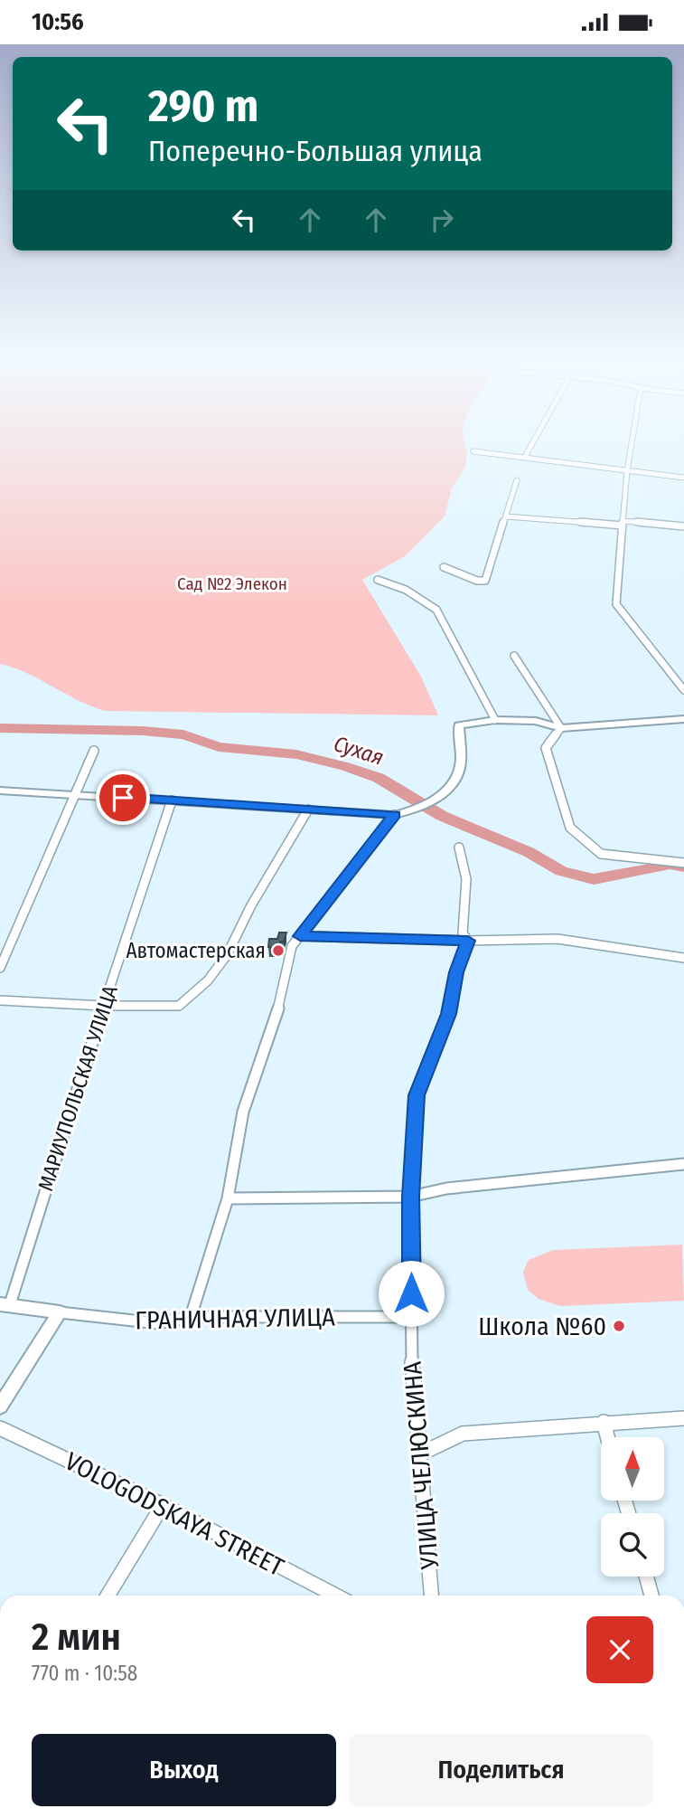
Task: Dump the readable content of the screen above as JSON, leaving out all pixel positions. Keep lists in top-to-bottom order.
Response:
{
  "streets": {
    "street": [
      "МАРИУПОЛЬСКАЯ УЛИЦА",
      "ГРАНИЧНАЯ УЛИЦА",
      "УЛИЦА ЧЕЛЮСКИНА",
      "VOLOGODSKAYA STREET"
    ]
  },
  "crossings": [
    ["ГРАНИЧНАЯ УЛИЦА", "УЛИЦА ЧЕЛЮСКИНА"]
  ],
  "water": ["Сухая"],
  "parks": ["Сад №2 Элекон"],
  "places": ["Автомастерская", "Школа №60"],
  "north": "top",
  "page": {
    "status": "10:56",
    "turn": ["290 m", "Поперечно-Большая улица"],
    "heading": ["2 мин", "770 m · 10:58"],
    "buttons": ["Выход", "Поделиться"]
  }
}
